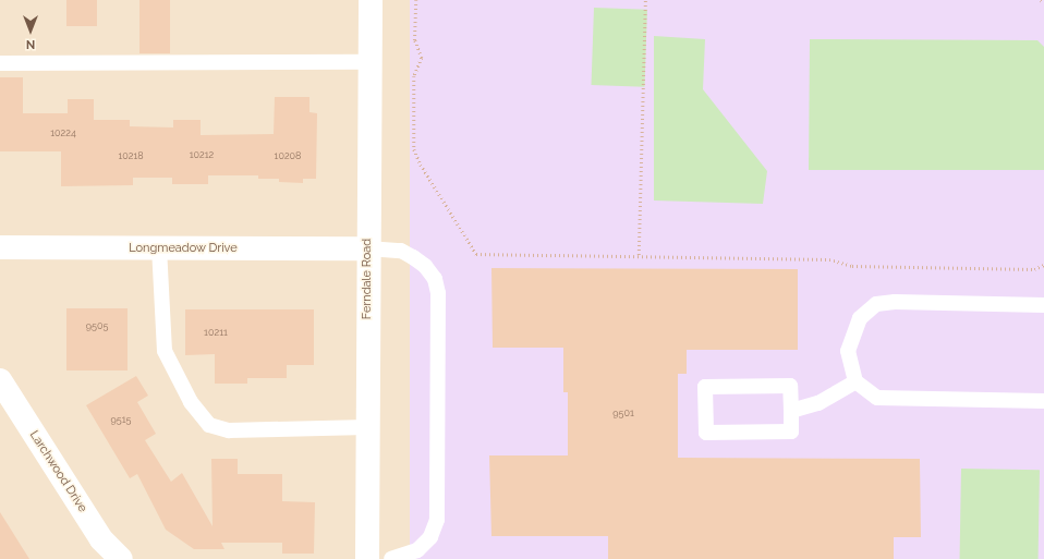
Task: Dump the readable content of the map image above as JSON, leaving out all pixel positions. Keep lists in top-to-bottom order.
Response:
{
  "streets": {
    "street": ["Longmeadow Drive", "Ferndale Road", "Larchwood Drive"]
  },
  "crossings": [
    ["Longmeadow Drive", "Ferndale Road"]
  ],
  "house_numbers": [
    "10224",
    "10212",
    "10218",
    "10208",
    "9505",
    "10211",
    "9501",
    "9515"
  ],
  "north": "bottom"
}
